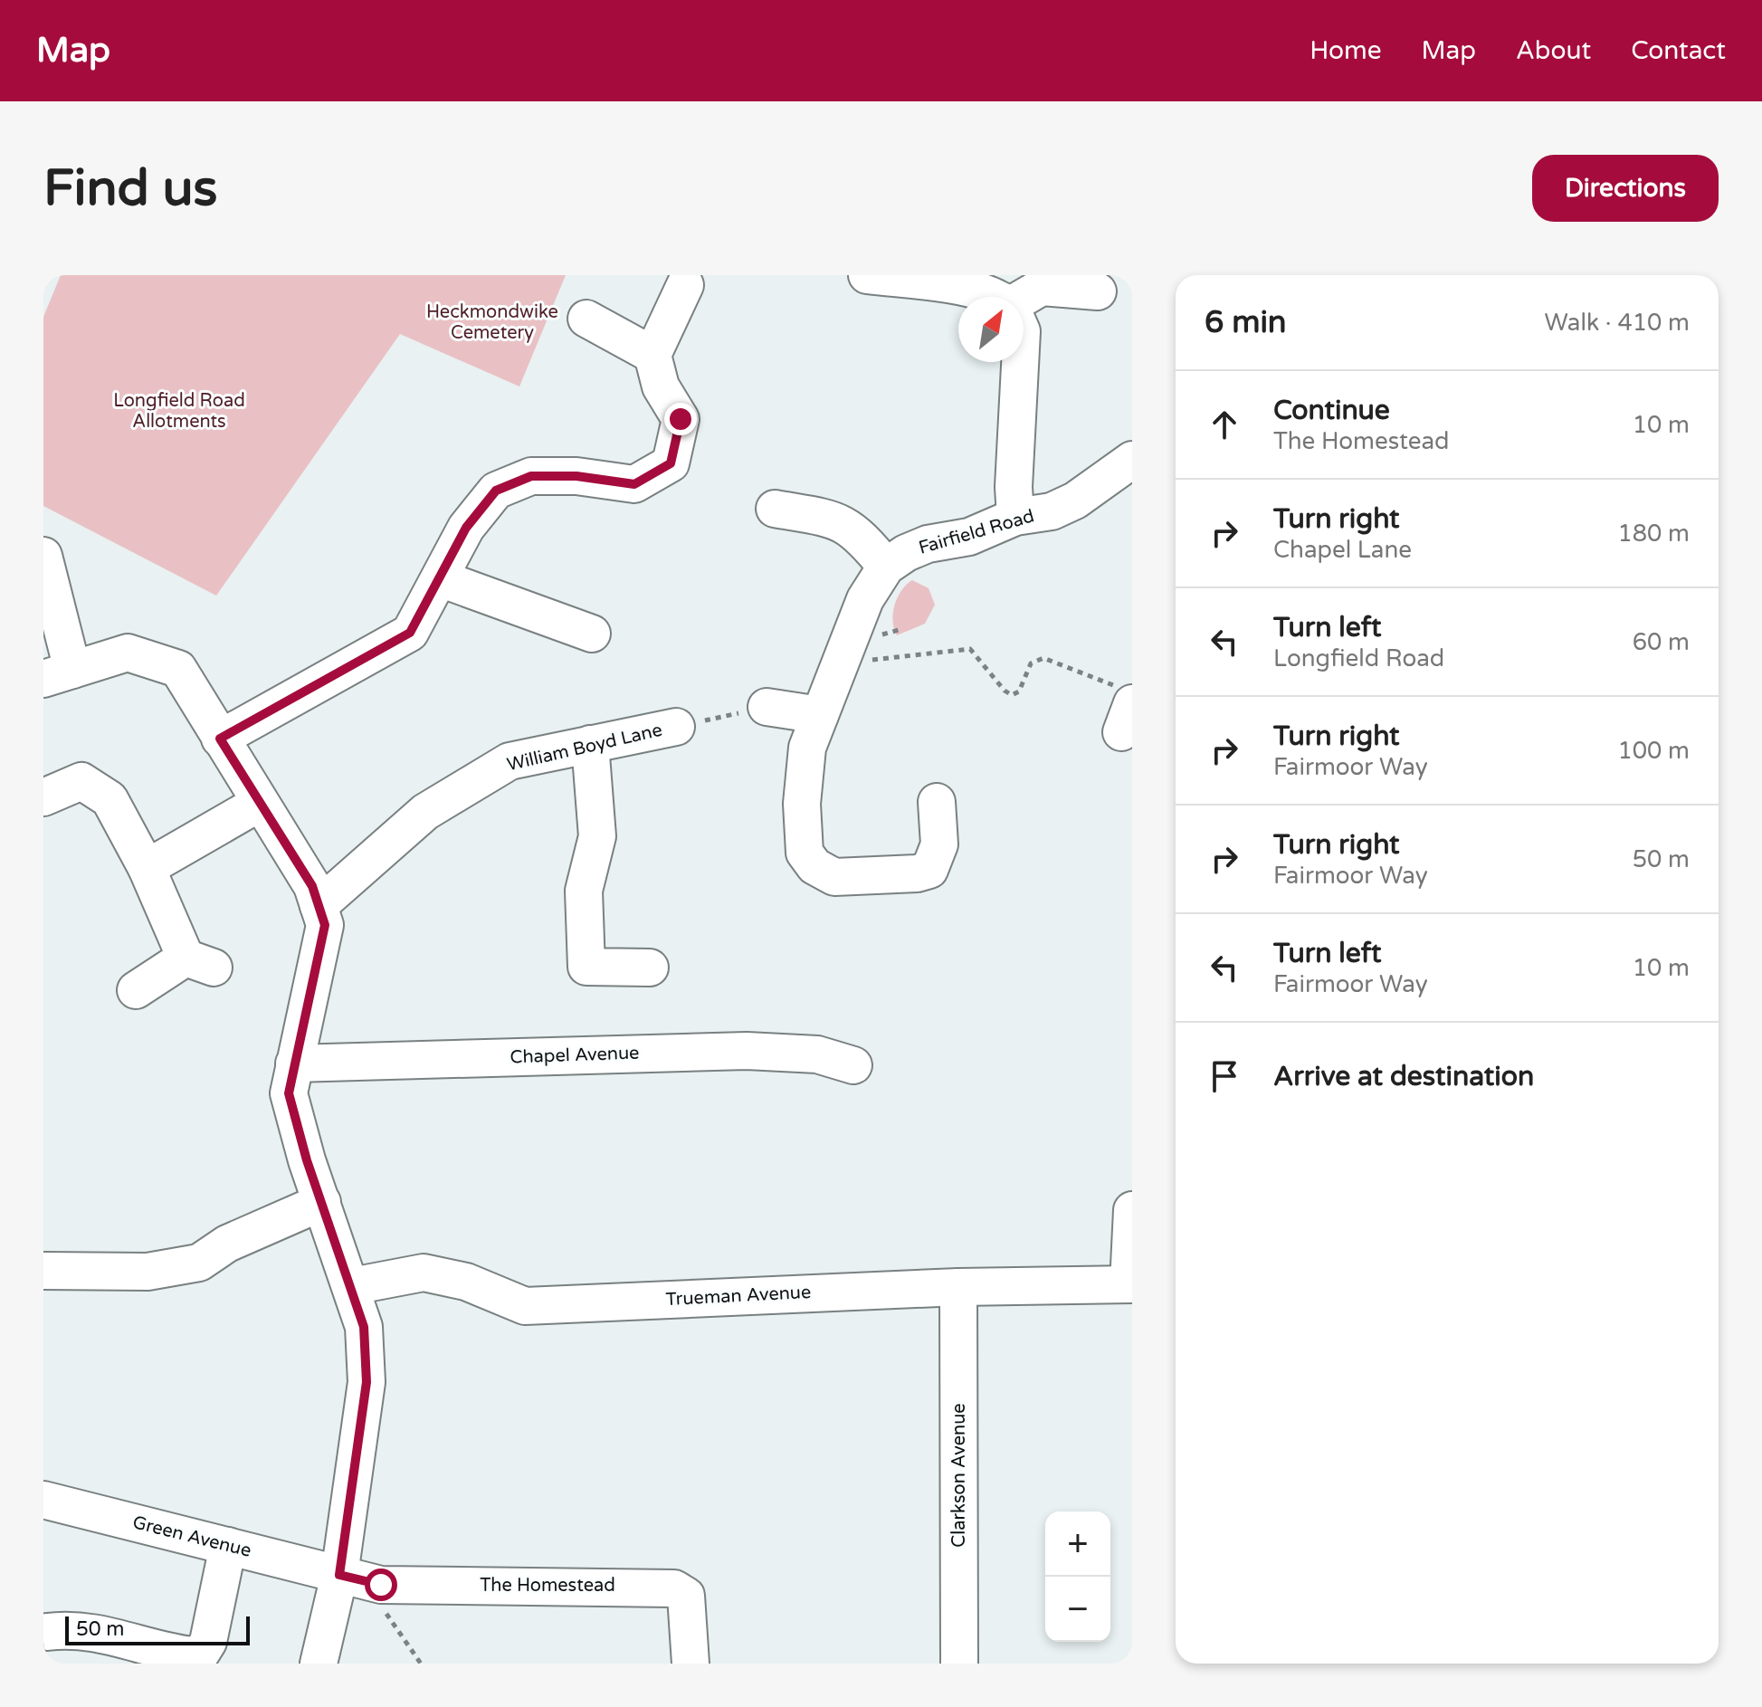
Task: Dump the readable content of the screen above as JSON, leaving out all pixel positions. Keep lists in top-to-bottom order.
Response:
{
  "streets": {
    "street": [
      "Fairfield Road",
      "William Boyd Lane",
      "Chapel Avenue",
      "Trueman Avenue",
      "Clarkson Avenue",
      "Green Avenue",
      "The Homestead"
    ]
  },
  "crossings": [
    ["Trueman Avenue", "Clarkson Avenue"],
    ["Green Avenue", "The Homestead"]
  ],
  "parks": ["Heckmondwike Cemetery", "Longfield Road Allotments"],
  "scale_bar": "50 m",
  "north": "top right",
  "page": {
    "header": "Map",
    "nav": [
      "Home",
      "Map",
      "About",
      "Contact"
    ],
    "buttons": "Directions",
    "title": "Find us",
    "heading": ["6 min", "Walk · 410 m"],
    "list": [
      ["Continue", "The Homestead", "10 m"],
      ["Turn right", "Chapel Lane", "180 m"],
      ["Turn left", "Longfield Road", "60 m"],
      ["Turn right", "Fairmoor Way", "100 m"],
      ["Turn right", "Fairmoor Way", "50 m"],
      ["Turn left", "Fairmoor Way", "10 m"],
      "Arrive at destination"
    ],
    "map_buttons": ["+", "−"],
    "scale": "50 m"
  }
}
